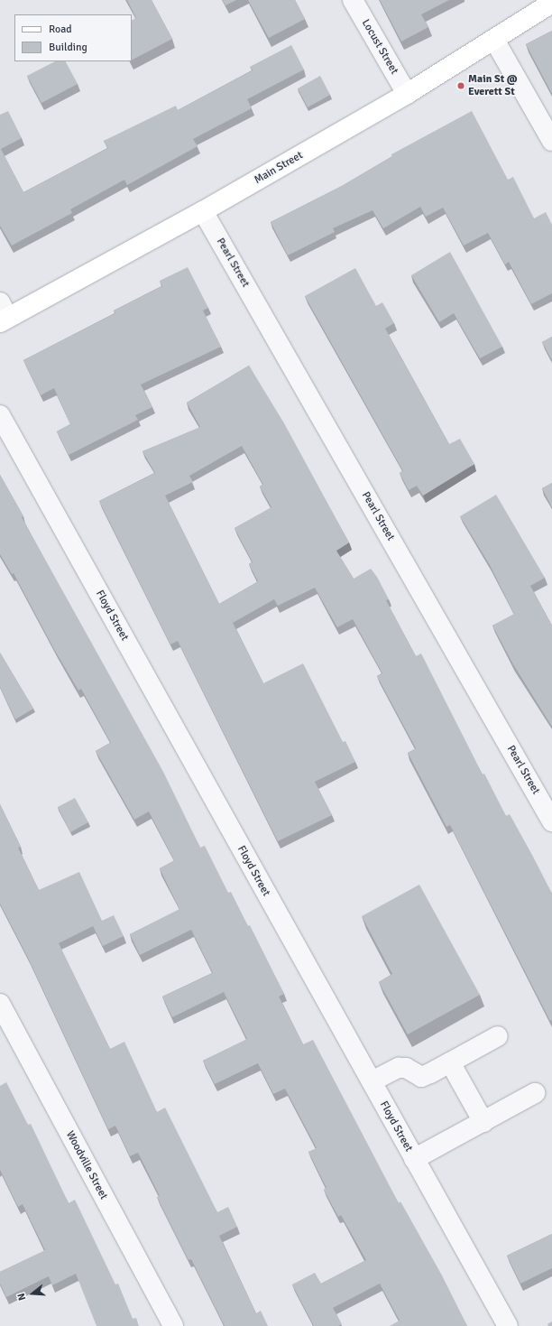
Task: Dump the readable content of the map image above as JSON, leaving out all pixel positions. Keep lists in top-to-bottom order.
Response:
{
  "streets": {
    "main road": ["Main Street"],
    "street": [
      "Locust Street",
      "Pearl Street",
      "Floyd Street",
      "Woodville Street"
    ]
  },
  "crossings": [
    ["Locust Street", "Main Street"],
    ["Main Street", "Pearl Street"]
  ],
  "places": ["Main St @ Everett St"],
  "legend": ["Road", "Building"],
  "north": "left"
}
